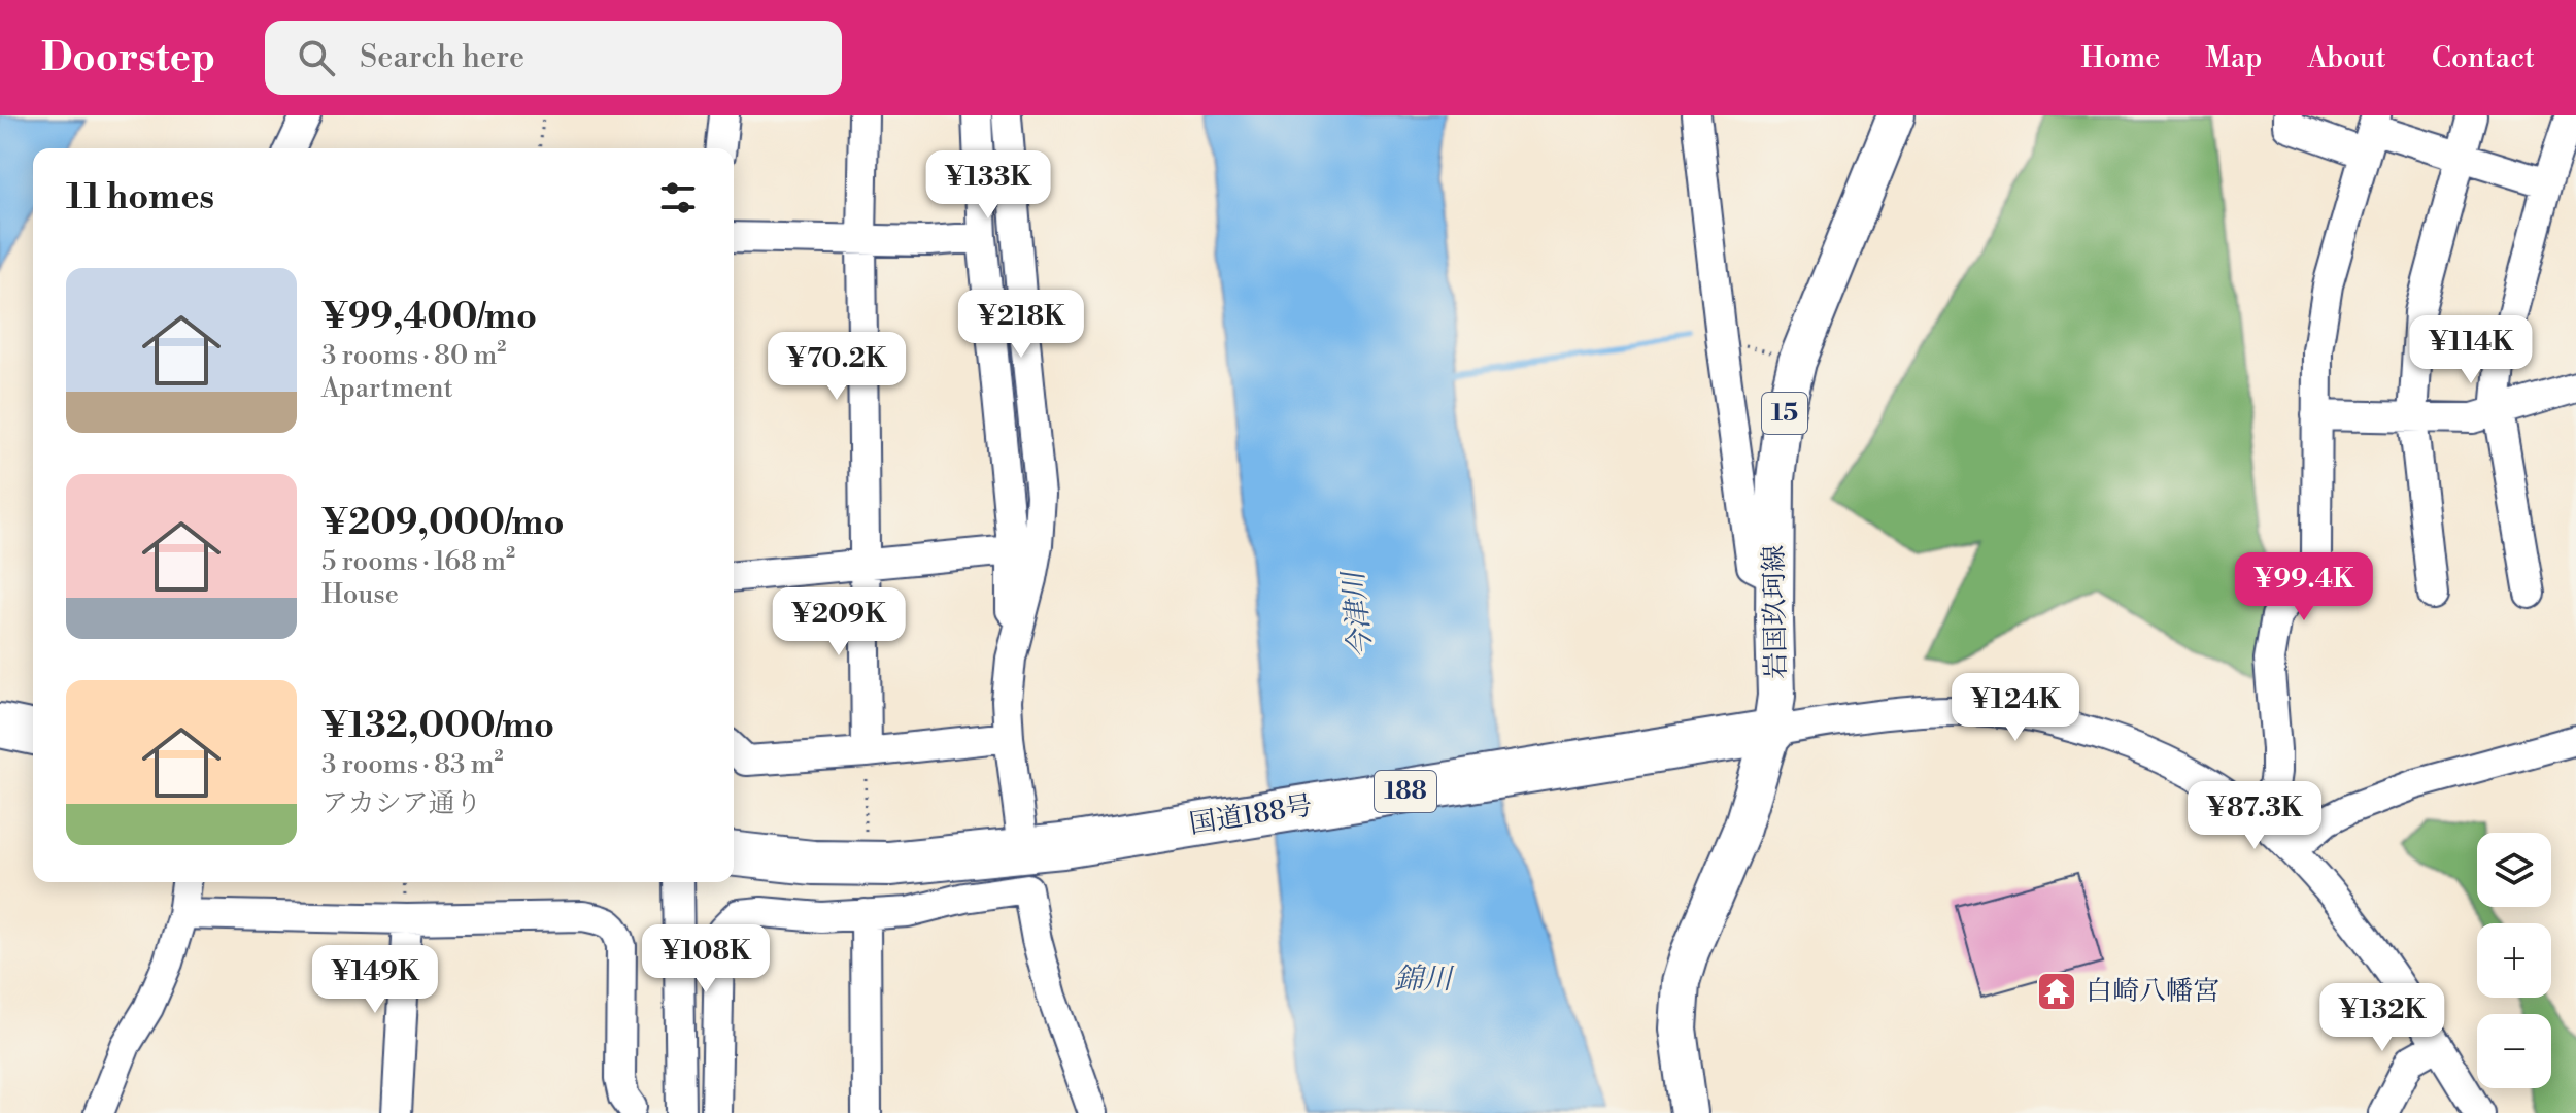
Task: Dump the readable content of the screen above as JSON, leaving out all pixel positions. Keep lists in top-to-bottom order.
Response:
{
  "streets": {
    "highway": ["188", "国道188号"],
    "main road": ["15", "岩国玖珂線"]
  },
  "crossings": [
    ["岩国玖珂線", "国道188号"]
  ],
  "water": ["今津川", "錦川"],
  "places": {
    "temple": ["白崎八幡宮"]
  },
  "page": {
    "header": "Doorstep",
    "search": "Search here",
    "nav": [
      "Home",
      "Map",
      "About",
      "Contact"
    ],
    "heading": "11 homes",
    "price": [
      "¥133K",
      "¥218K",
      "¥114K",
      "¥70.2K",
      "¥99.4K",
      "¥209K",
      "¥124K",
      "¥87.3K",
      "¥108K",
      "¥149K",
      "¥132K"
    ],
    "list": [
      {
        "name": "¥99,400/mo",
        "note": "3 rooms · 80 m² · Apartment"
      },
      {
        "name": "¥209,000/mo",
        "note": "5 rooms · 168 m² · House"
      },
      {
        "name": "¥132,000/mo",
        "note": "3 rooms · 83 m² · アカシア通り"
      }
    ],
    "map_buttons": ["+", "−"]
  }
}
